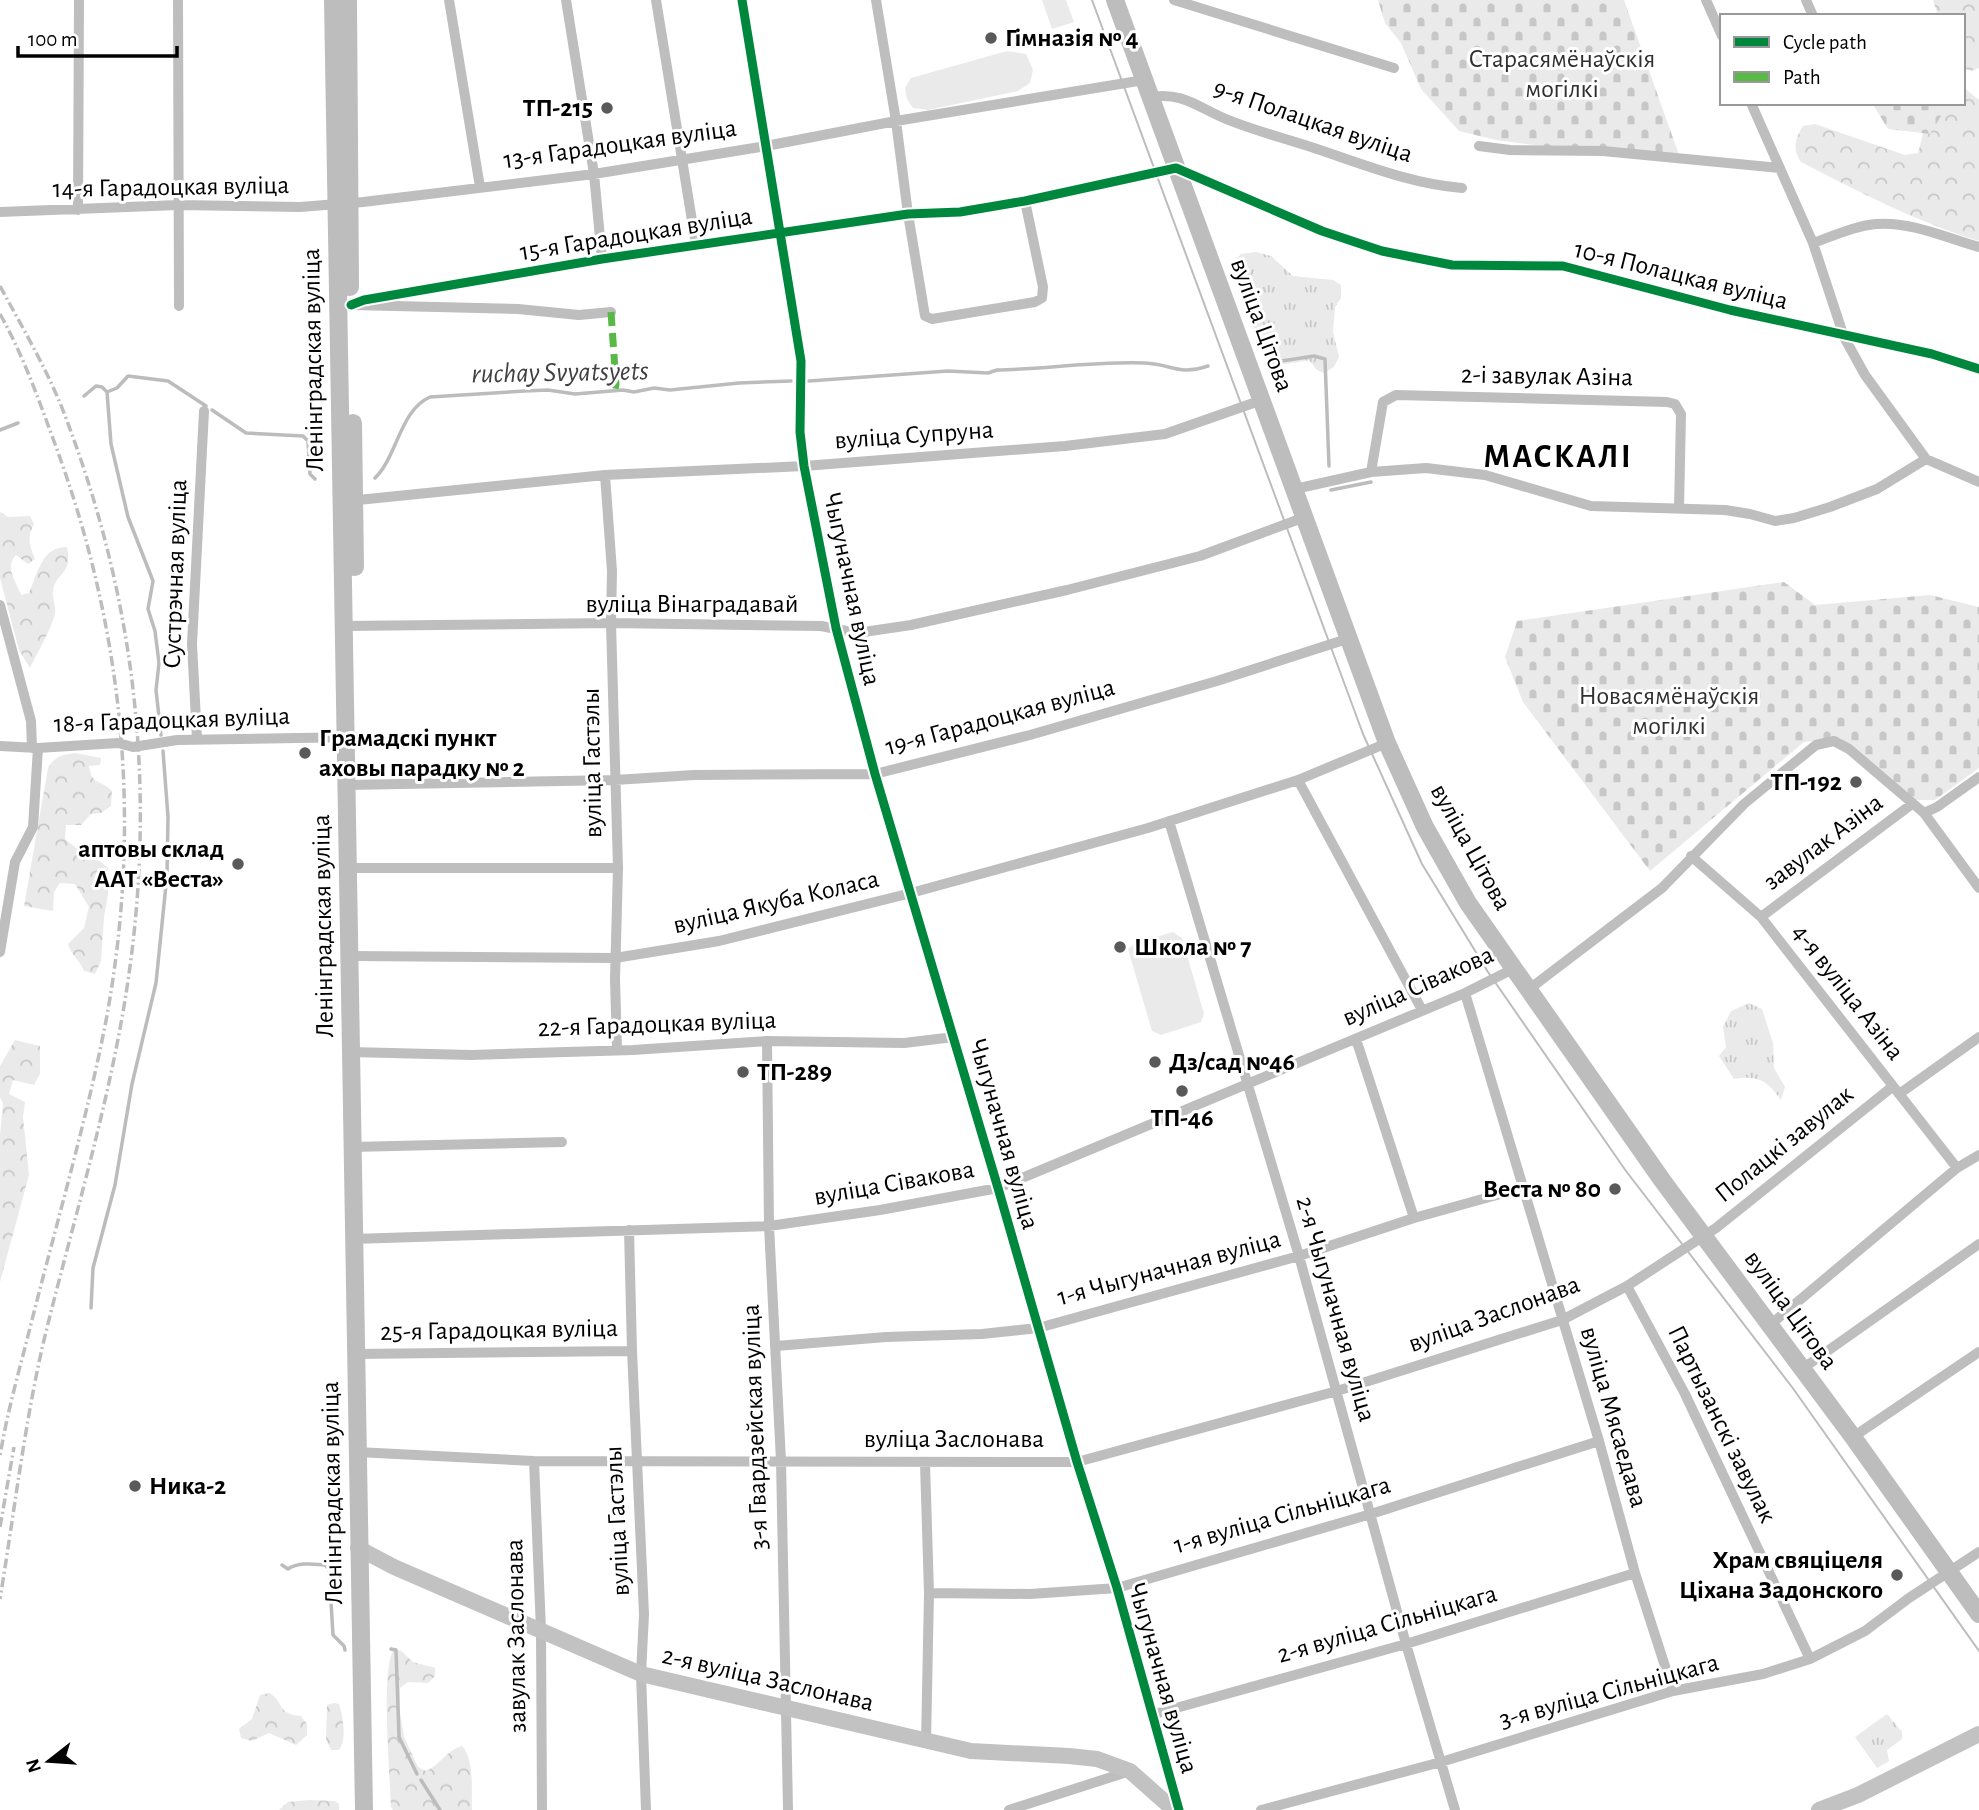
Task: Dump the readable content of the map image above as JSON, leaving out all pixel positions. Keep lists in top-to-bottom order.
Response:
{
  "streets": {
    "main road": ["вуліца Цітова", "Ленінградская вуліца", "2-я вуліца Заслонава"],
    "street": [
      "9-я Полацкая вуліца",
      "13-я Гарадоцкая вуліца",
      "14-я Гарадоцкая вуліца",
      "15-я Гарадоцкая вуліца",
      "10-я Полацкая вуліца",
      "2-і завулак Азіна",
      "вуліца Супруна",
      "Сустрэчная вуліца",
      "Чыгуначная вуліца",
      "вуліца Вінаградавай",
      "19-я Гарадоцкая вуліца",
      "18-я Гарадоцкая вуліца",
      "вуліца Гастэлы",
      "завулак Азіна",
      "вуліца Якуба Коласа",
      "вуліца Сівакова",
      "4-я вуліца Азіна",
      "22-я Гарадоцкая вуліца",
      "Полацкі завулак",
      "1-я Чыгуначная вуліца",
      "2-я Чыгуначная вуліца",
      "вуліца Заслонава",
      "25-я Гарадоцкая вуліца",
      "вуліца Мясаедава",
      "Партызанскі завулак",
      "3-я Гвардзейская вуліца",
      "1-я вуліца Сільніцкага",
      "2-я вуліца Сільніцкага",
      "завулак Заслонава",
      "3-я вуліца Сільніцкага"
    ]
  },
  "crossings": [
    ["9-я Полацкая вуліца", "13-я Гарадоцкая вуліца"],
    ["9-я Полацкая вуліца", "вуліца Цітова"],
    ["13-я Гарадоцкая вуліца", "14-я Гарадоцкая вуліца"],
    ["13-я Гарадоцкая вуліца", "вуліца Цітова"],
    ["13-я Гарадоцкая вуліца", "Ленінградская вуліца"],
    ["13-я Гарадоцкая вуліца", "Чыгуначная вуліца"],
    ["14-я Гарадоцкая вуліца", "Ленінградская вуліца"],
    ["15-я Гарадоцкая вуліца", "10-я Полацкая вуліца"],
    ["15-я Гарадоцкая вуліца", "вуліца Цітова"],
    ["15-я Гарадоцкая вуліца", "Ленінградская вуліца"],
    ["15-я Гарадоцкая вуліца", "Чыгуначная вуліца"],
    ["10-я Полацкая вуліца", "вуліца Цітова"],
    ["вуліца Цітова", "вуліца Супруна"],
    ["вуліца Цітова", "вуліца Вінаградавай"],
    ["вуліца Цітова", "19-я Гарадоцкая вуліца"],
    ["вуліца Цітова", "вуліца Якуба Коласа"],
    ["вуліца Цітова", "вуліца Сівакова"],
    ["вуліца Цітова", "Полацкі завулак"],
    ["вуліца Цітова", "вуліца Заслонава"],
    ["вуліца Цітова", "3-я вуліца Сільніцкага"],
    ["Ленінградская вуліца", "вуліца Супруна"],
    ["Ленінградская вуліца", "вуліца Вінаградавай"],
    ["Ленінградская вуліца", "19-я Гарадоцкая вуліца"],
    ["Ленінградская вуліца", "18-я Гарадоцкая вуліца"],
    ["Ленінградская вуліца", "вуліца Якуба Коласа"],
    ["Ленінградская вуліца", "вуліца Сівакова"],
    ["Ленінградская вуліца", "22-я Гарадоцкая вуліца"],
    ["Ленінградская вуліца", "вуліца Заслонава"],
    ["Ленінградская вуліца", "25-я Гарадоцкая вуліца"],
    ["Ленінградская вуліца", "2-я вуліца Заслонава"],
    ["вуліца Супруна", "Чыгуначная вуліца"],
    ["вуліца Супруна", "вуліца Гастэлы"],
    ["Сустрэчная вуліца", "18-я Гарадоцкая вуліца"],
    ["Чыгуначная вуліца", "вуліца Вінаградавай"],
    ["Чыгуначная вуліца", "19-я Гарадоцкая вуліца"],
    ["Чыгуначная вуліца", "вуліца Якуба Коласа"],
    ["Чыгуначная вуліца", "вуліца Сівакова"],
    ["Чыгуначная вуліца", "22-я Гарадоцкая вуліца"],
    ["Чыгуначная вуліца", "1-я Чыгуначная вуліца"],
    ["Чыгуначная вуліца", "вуліца Заслонава"],
    ["Чыгуначная вуліца", "1-я вуліца Сільніцкага"],
    ["Чыгуначная вуліца", "2-я вуліца Сільніцкага"],
    ["Чыгуначная вуліца", "2-я вуліца Заслонава"],
    ["вуліца Вінаградавай", "вуліца Гастэлы"],
    ["19-я Гарадоцкая вуліца", "вуліца Гастэлы"],
    ["вуліца Гастэлы", "вуліца Якуба Коласа"],
    ["вуліца Гастэлы", "вуліца Сівакова"],
    ["вуліца Гастэлы", "22-я Гарадоцкая вуліца"],
    ["вуліца Гастэлы", "вуліца Заслонава"],
    ["вуліца Гастэлы", "25-я Гарадоцкая вуліца"],
    ["вуліца Гастэлы", "2-я вуліца Заслонава"],
    ["завулак Азіна", "4-я вуліца Азіна"],
    ["вуліца Якуба Коласа", "2-я Чыгуначная вуліца"],
    ["вуліца Сівакова", "2-я Чыгуначная вуліца"],
    ["вуліца Сівакова", "вуліца Мясаедава"],
    ["вуліца Сівакова", "3-я Гвардзейская вуліца"],
    ["4-я вуліца Азіна", "Полацкі завулак"],
    ["22-я Гарадоцкая вуліца", "3-я Гвардзейская вуліца"],
    ["Полацкі завулак", "вуліца Заслонава"],
    ["1-я Чыгуначная вуліца", "2-я Чыгуначная вуліца"],
    ["1-я Чыгуначная вуліца", "вуліца Мясаедава"],
    ["1-я Чыгуначная вуліца", "3-я Гвардзейская вуліца"],
    ["2-я Чыгуначная вуліца", "вуліца Заслонава"],
    ["2-я Чыгуначная вуліца", "1-я вуліца Сільніцкага"],
    ["2-я Чыгуначная вуліца", "2-я вуліца Сільніцкага"],
    ["2-я Чыгуначная вуліца", "3-я вуліца Сільніцкага"],
    ["вуліца Заслонава", "вуліца Мясаедава"],
    ["вуліца Заслонава", "Партызанскі завулак"],
    ["вуліца Заслонава", "3-я Гвардзейская вуліца"],
    ["вуліца Заслонава", "завулак Заслонава"],
    ["вуліца Мясаедава", "1-я вуліца Сільніцкага"],
    ["вуліца Мясаедава", "2-я вуліца Сільніцкага"],
    ["вуліца Мясаедава", "3-я вуліца Сільніцкага"],
    ["Партызанскі завулак", "3-я вуліца Сільніцкага"],
    ["3-я Гвардзейская вуліца", "2-я вуліца Заслонава"],
    ["завулак Заслонава", "2-я вуліца Заслонава"]
  ],
  "districts": ["МАСКАЛІ"],
  "water": ["ruchay Svyatsyets"],
  "parks": ["Старасямёнаўскія могілкі", "Новасямёнаўскія могілкі"],
  "places": [
    "Гімназія № 4",
    "ТП-215",
    "Грамадскі пункт аховы парадку № 2",
    "ТП-192",
    "аптовы склад ААТ «Веста»",
    "Школа № 7",
    "Дз/сад №46",
    "ТП-289",
    "ТП-46",
    "Веста № 80",
    "Ника-2",
    "Храм свяціцеля Ціхана Задонского"
  ],
  "legend": ["Cycle path", "Path"],
  "scale_bar": "100 m",
  "north": "left"
}
